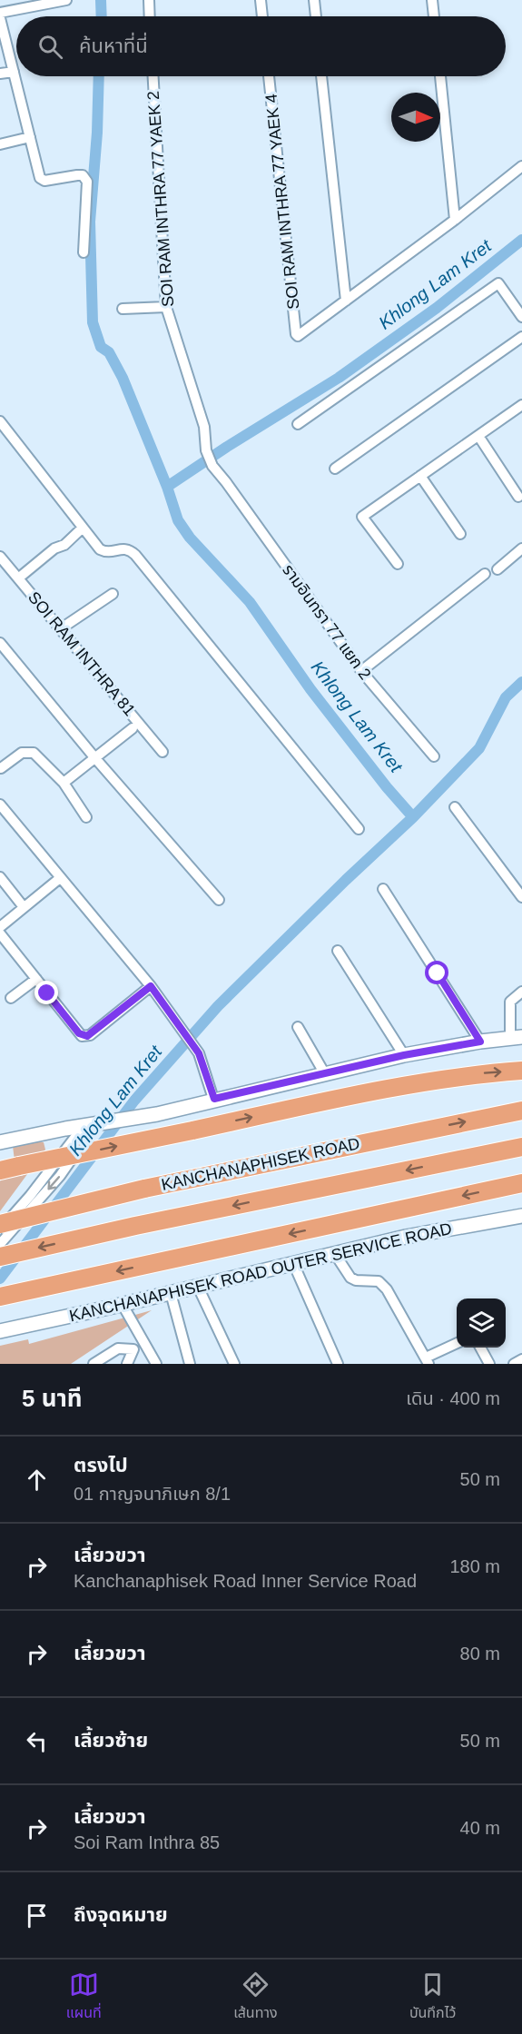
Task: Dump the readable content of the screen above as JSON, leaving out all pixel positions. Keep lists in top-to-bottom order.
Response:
{
  "streets": {
    "highway": ["KANCHANAPHISEK ROAD"],
    "main road": ["KANCHANAPHISEK ROAD OUTER SERVICE ROAD"],
    "street": [
      "SOI RAM INTHRA 77 YAEK 2",
      "SOI RAM INTHRA 77 YAEK 4",
      "รามอินทรา 77 แยก 2",
      "SOI RAM INTHRA 81"
    ]
  },
  "crossings": [
    ["SOI RAM INTHRA 77 YAEK 2", "รามอินทรา 77 แยก 2"]
  ],
  "water": ["Khlong Lam Kret"],
  "north": "right",
  "page": {
    "search": "ค้นหาที่นี่",
    "heading": ["5 นาที", "เดิน · 400 m"],
    "list": [
      ["ตรงไป", "01 กาญจนาภิเษก 8/1", "50 m"],
      ["เลี้ยวขวา", "Kanchanaphisek Road Inner Service Road", "180 m"],
      ["เลี้ยวขวา", "80 m"],
      ["เลี้ยวซ้าย", "50 m"],
      ["เลี้ยวขวา", "Soi Ram Inthra 85", "40 m"],
      "ถึงจุดหมาย"
    ],
    "nav": ["แผนที่", "เส้นทาง", "บันทึกไว้"]
  }
}
